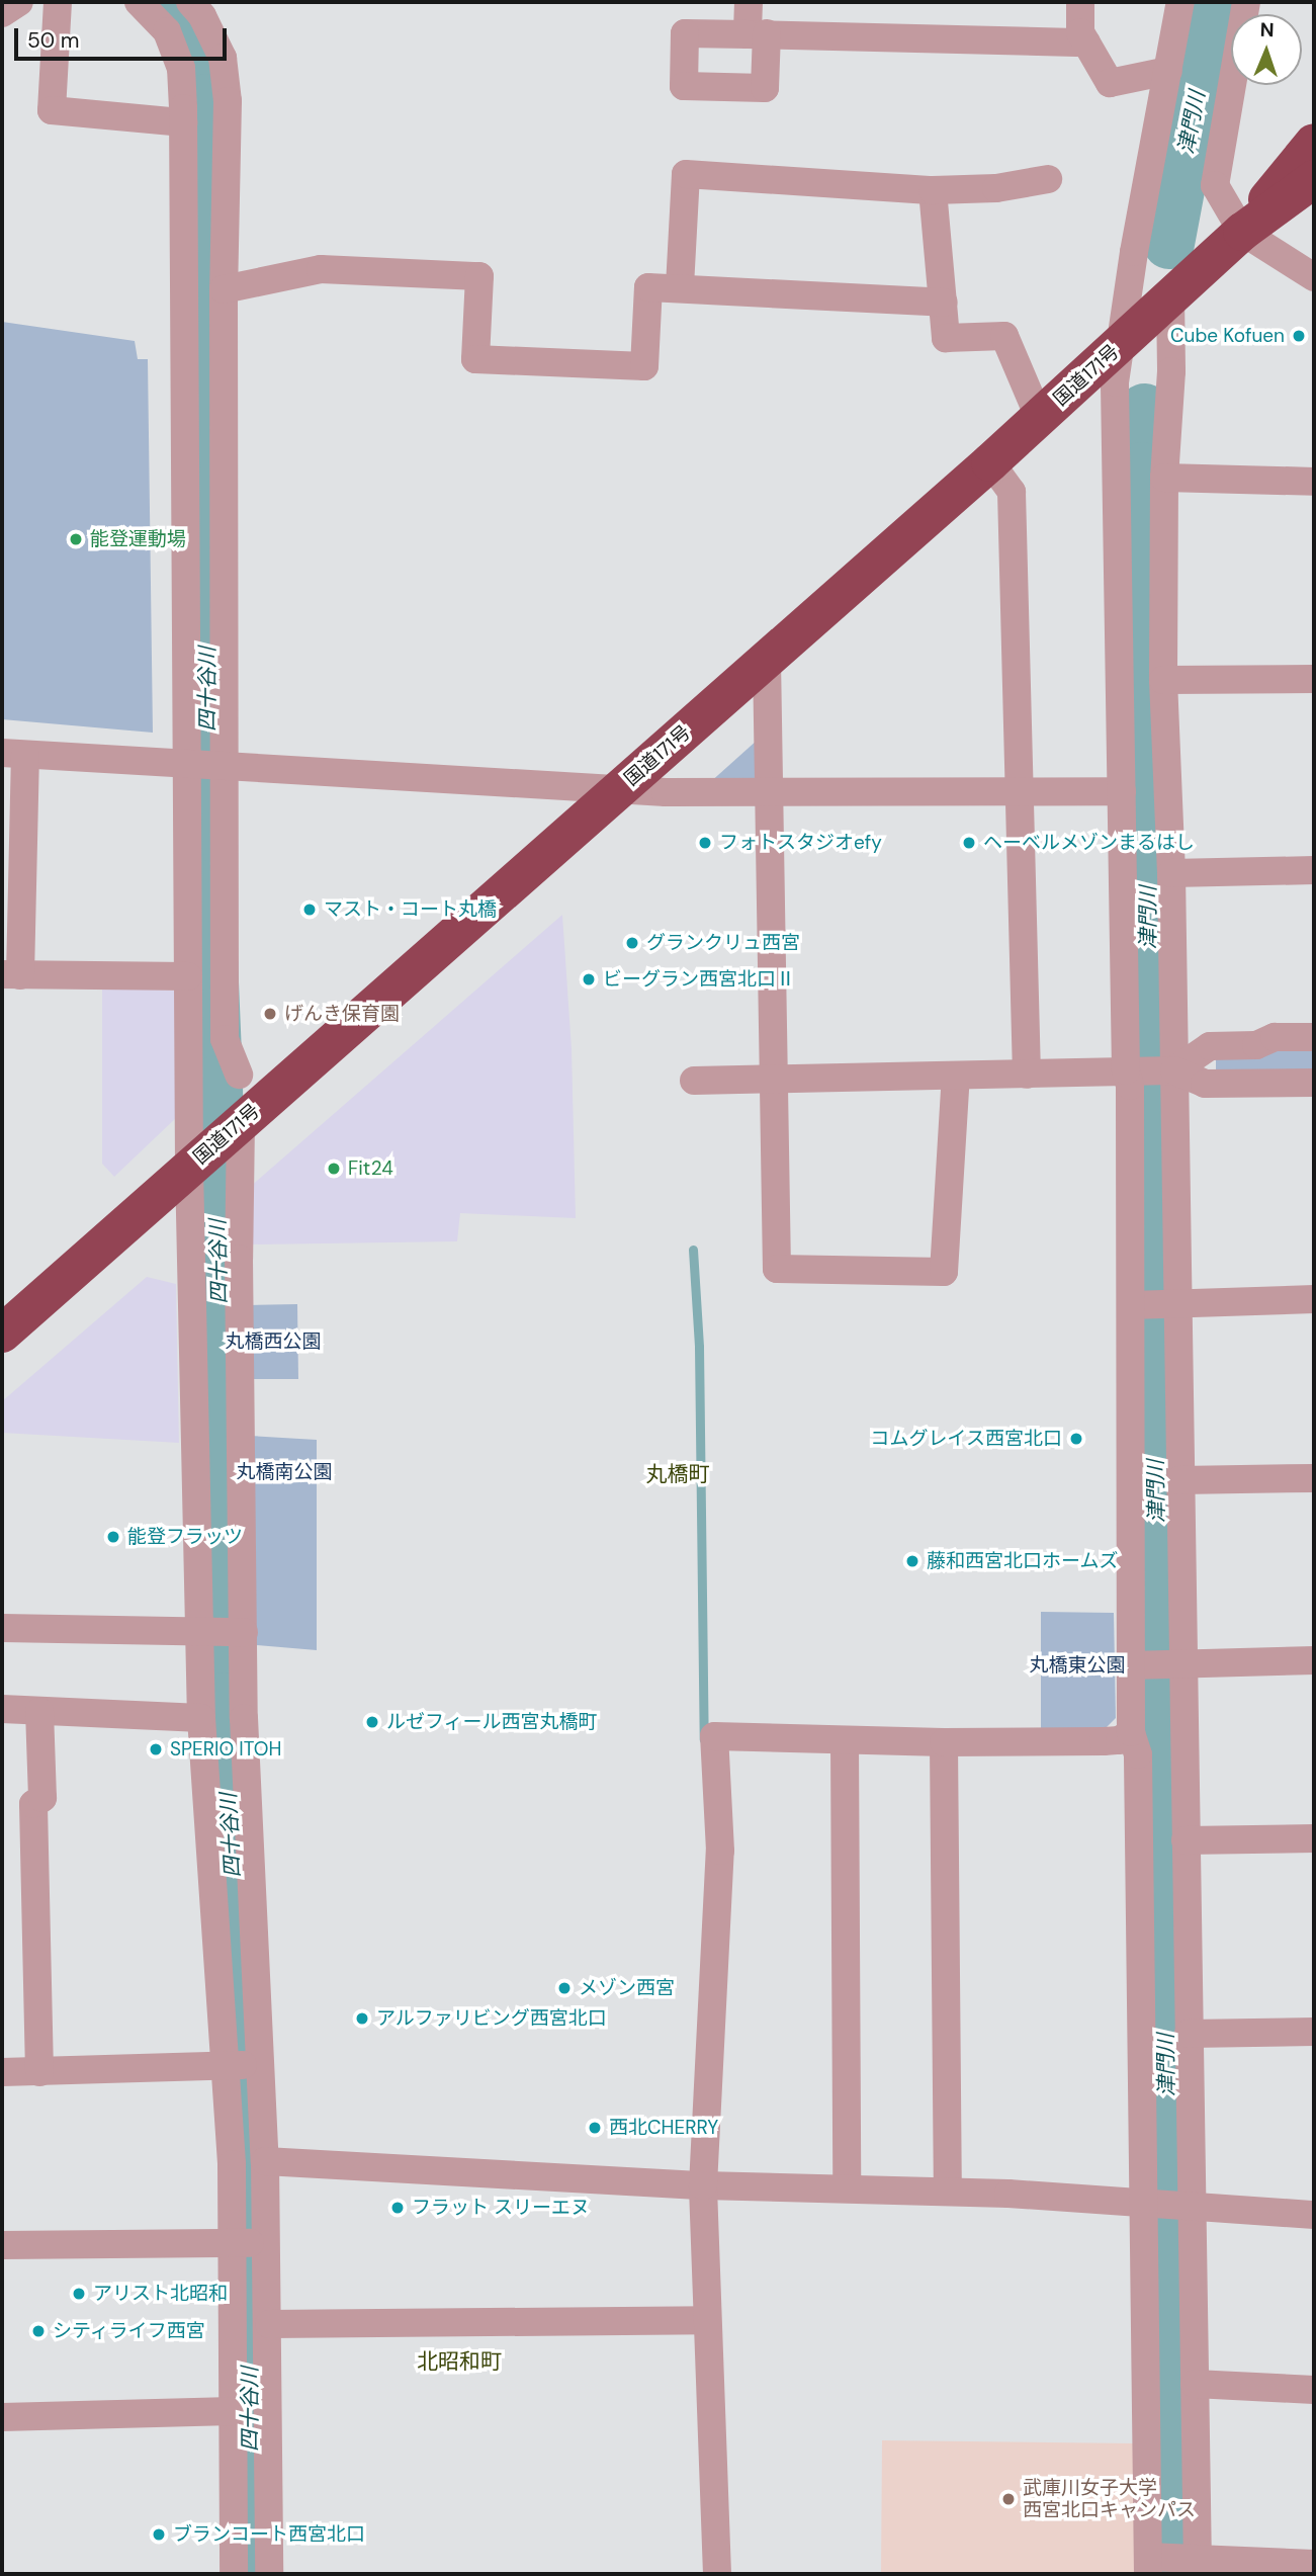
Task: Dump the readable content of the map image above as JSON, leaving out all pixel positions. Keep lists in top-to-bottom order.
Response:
{
  "streets": {
    "highway": ["国道171号"]
  },
  "districts": ["丸橋町", "北昭和町"],
  "water": ["津門川", "四十谷川"],
  "parks": ["丸橋西公園", "丸橋南公園", "丸橋東公園"],
  "places": [
    "Cube Kofuen",
    "能登運動場",
    "フォトスタジオefy",
    "ヘーベルメゾンまるはし",
    "マスト・コート丸橋",
    "グランクリュ西宮",
    "ビーグラン西宮北口Ⅱ",
    "げんき保育園",
    "Fit24",
    "コムグレイス西宮北口",
    "能登フラッツ",
    "藤和西宮北口ホームズ",
    "ルゼフィール西宮丸橋町",
    "SPERIO ITOH",
    "メゾン西宮",
    "アルファリビング西宮北口",
    "西北CHERRY",
    "フラット スリーエヌ",
    "アリスト北昭和",
    "シティライフ西宮",
    "武庫川女子大学 西宮北口キャンパス",
    "ブランコート西宮北口"
  ],
  "scale_bar": "50 m",
  "north": "top"
}
